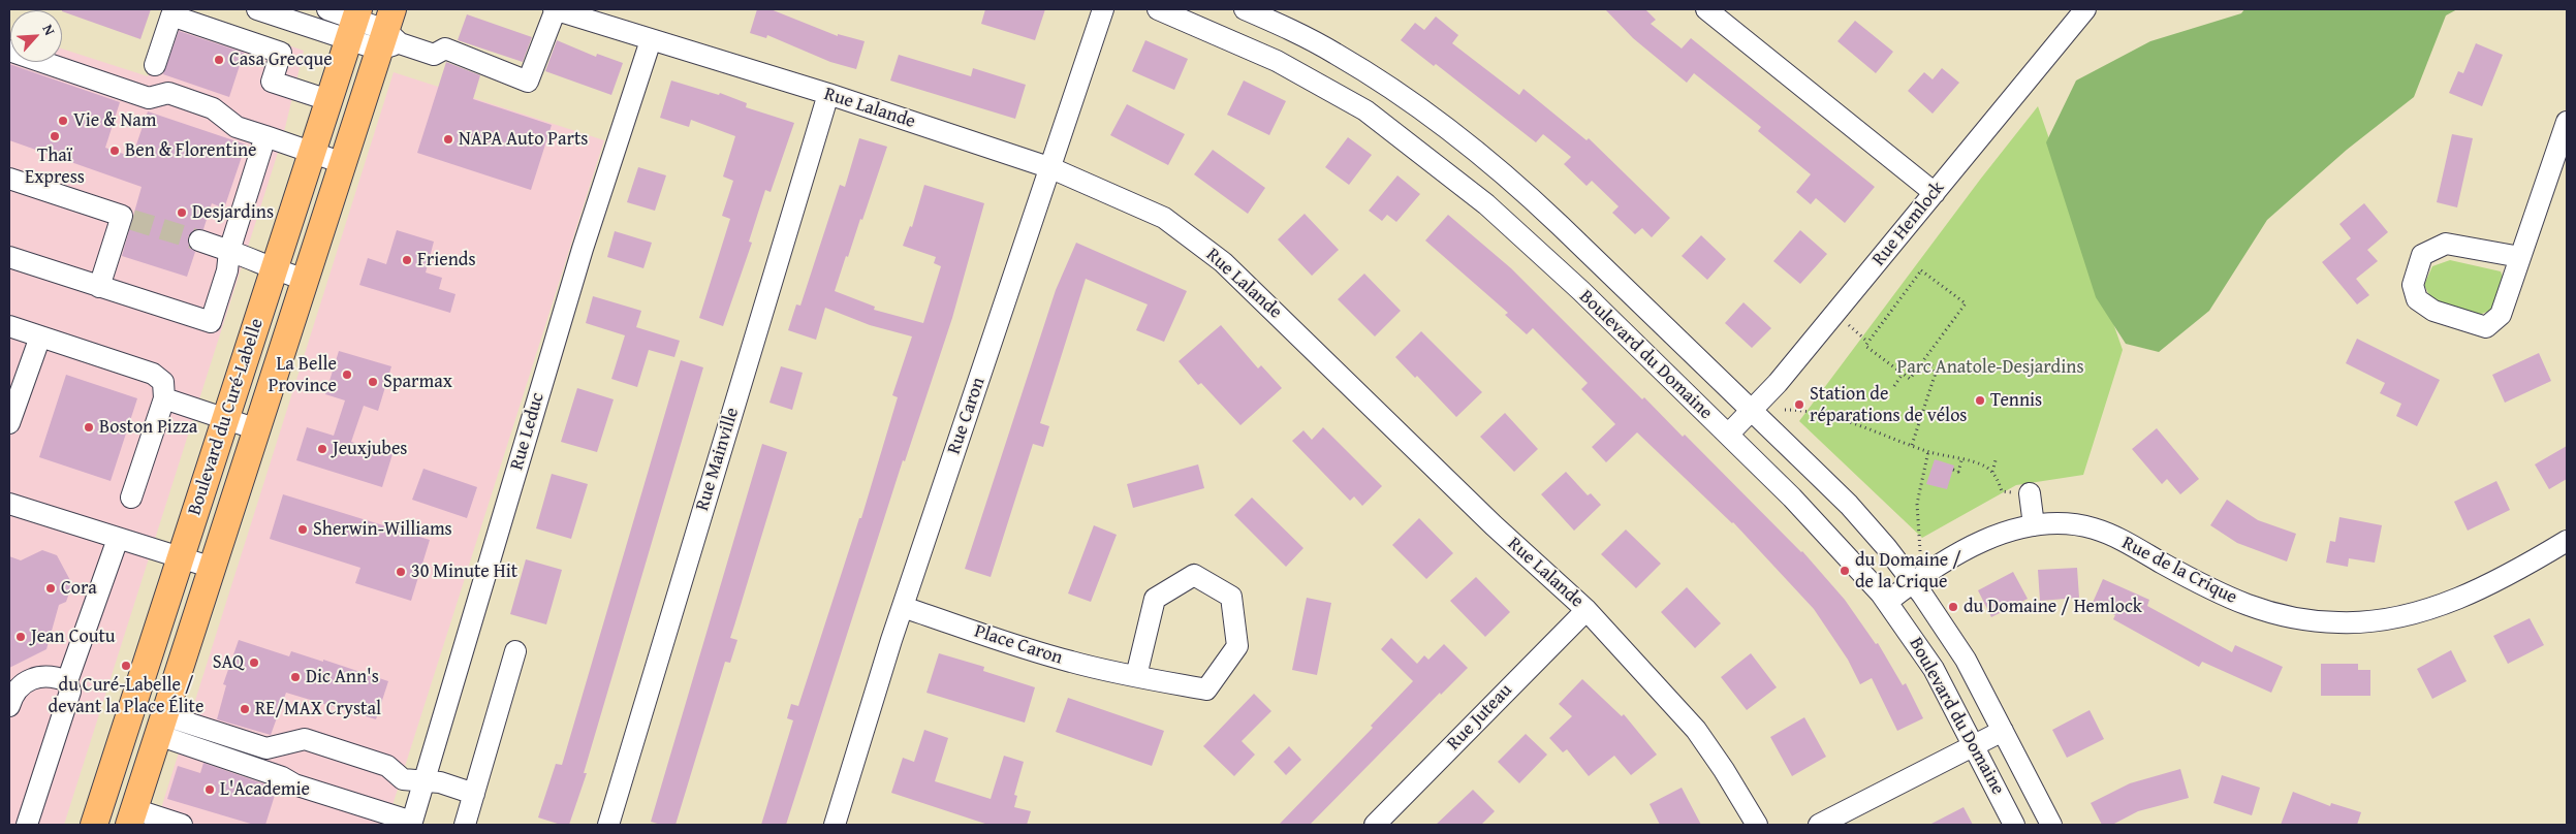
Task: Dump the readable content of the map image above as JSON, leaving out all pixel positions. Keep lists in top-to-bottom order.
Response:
{
  "streets": {
    "main road": ["Boulevard du Curé-Labelle"],
    "street": [
      "Rue Lalande",
      "Rue Hemlock",
      "Boulevard du Domaine",
      "Rue Caron",
      "Rue Leduc",
      "Rue Mainville",
      "Rue de la Crique",
      "Place Caron",
      "Rue Juteau"
    ]
  },
  "crossings": [
    ["Rue Lalande", "Rue Caron"],
    ["Rue Lalande", "Rue Leduc"],
    ["Rue Lalande", "Rue Mainville"],
    ["Rue Lalande", "Rue Juteau"],
    ["Rue Hemlock", "Boulevard du Domaine"],
    ["Boulevard du Domaine", "Rue de la Crique"],
    ["Rue Caron", "Place Caron"]
  ],
  "parks": ["Parc Anatole-Desjardins"],
  "places": [
    "Casa Grecque",
    "Vie & Nam",
    "Thaï Express",
    "NAPA Auto Parts",
    "Ben & Florentine",
    "Desjardins",
    "Friends",
    "La Belle Province",
    "Sparmax",
    "Tennis",
    "Station de réparations de vélos",
    "Boston Pizza",
    "Jeuxjubes",
    "Sherwin-Williams",
    "du Domaine / de la Crique",
    "30 Minute Hit",
    "Cora",
    "du Domaine / Hemlock",
    "Jean Coutu",
    "SAQ",
    "du Curé-Labelle / devant la Place Élite",
    "Dic Ann's",
    "RE/MAX Crystal",
    "L'Academie"
  ],
  "north": "top right"
}
